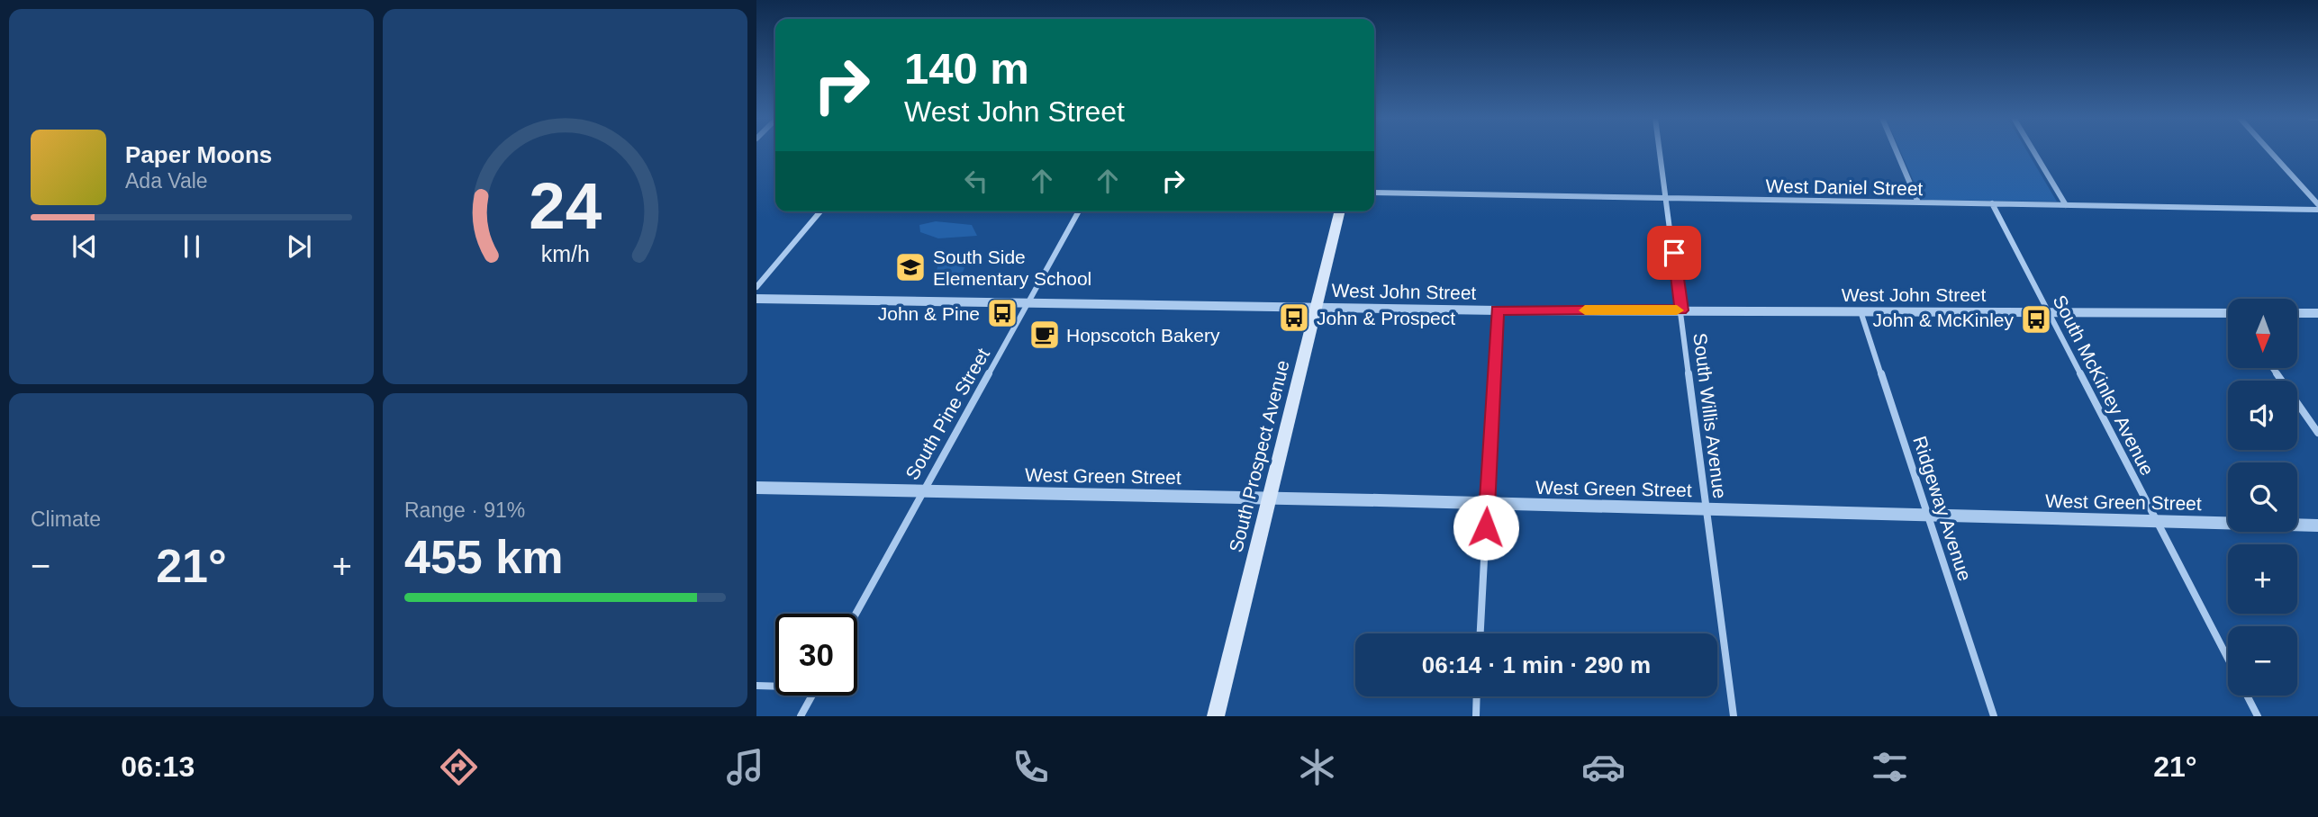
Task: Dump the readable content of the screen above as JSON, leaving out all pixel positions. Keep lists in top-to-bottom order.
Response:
{
  "streets": {
    "main road": ["South Prospect Avenue"],
    "street": [
      "West Daniel Street",
      "West John Street",
      "South McKinley Avenue",
      "South Pine Street",
      "South Willis Avenue",
      "West Green Street",
      "Ridgeway Avenue"
    ]
  },
  "crossings": [
    ["West Daniel Street", "South McKinley Avenue"],
    ["West Daniel Street", "South Willis Avenue"],
    ["West John Street", "South McKinley Avenue"],
    ["West John Street", "South Pine Street"],
    ["West John Street", "South Willis Avenue"],
    ["West John Street", "South Prospect Avenue"],
    ["West John Street", "Ridgeway Avenue"],
    ["South McKinley Avenue", "West Green Street"],
    ["South Pine Street", "West Green Street"],
    ["South Willis Avenue", "West Green Street"],
    ["South Prospect Avenue", "West Green Street"],
    ["West Green Street", "Ridgeway Avenue"]
  ],
  "places": {
    "school or university": ["South Side Elementary School"],
    "bus stop": ["John & Pine", "John & Prospect", "John & McKinley"],
    "cafe": ["Hopscotch Bakery"]
  },
  "north": "bottom",
  "page": {
    "turn": ["140 m", "West John Street"],
    "song": ["Paper Moons", "Ada Vale"],
    "map_buttons": ["+", "−"],
    "tile": [
      "Climate",
      ["Range · 91%", "455 km"]
    ],
    "heat": ["−", "21°", "+"],
    "limit": "30",
    "trip": "06:14 · 1 min · 290 m",
    "tabs": ["06:13", "21°"],
    "gauge": ["24", "km/h"]
  }
}
